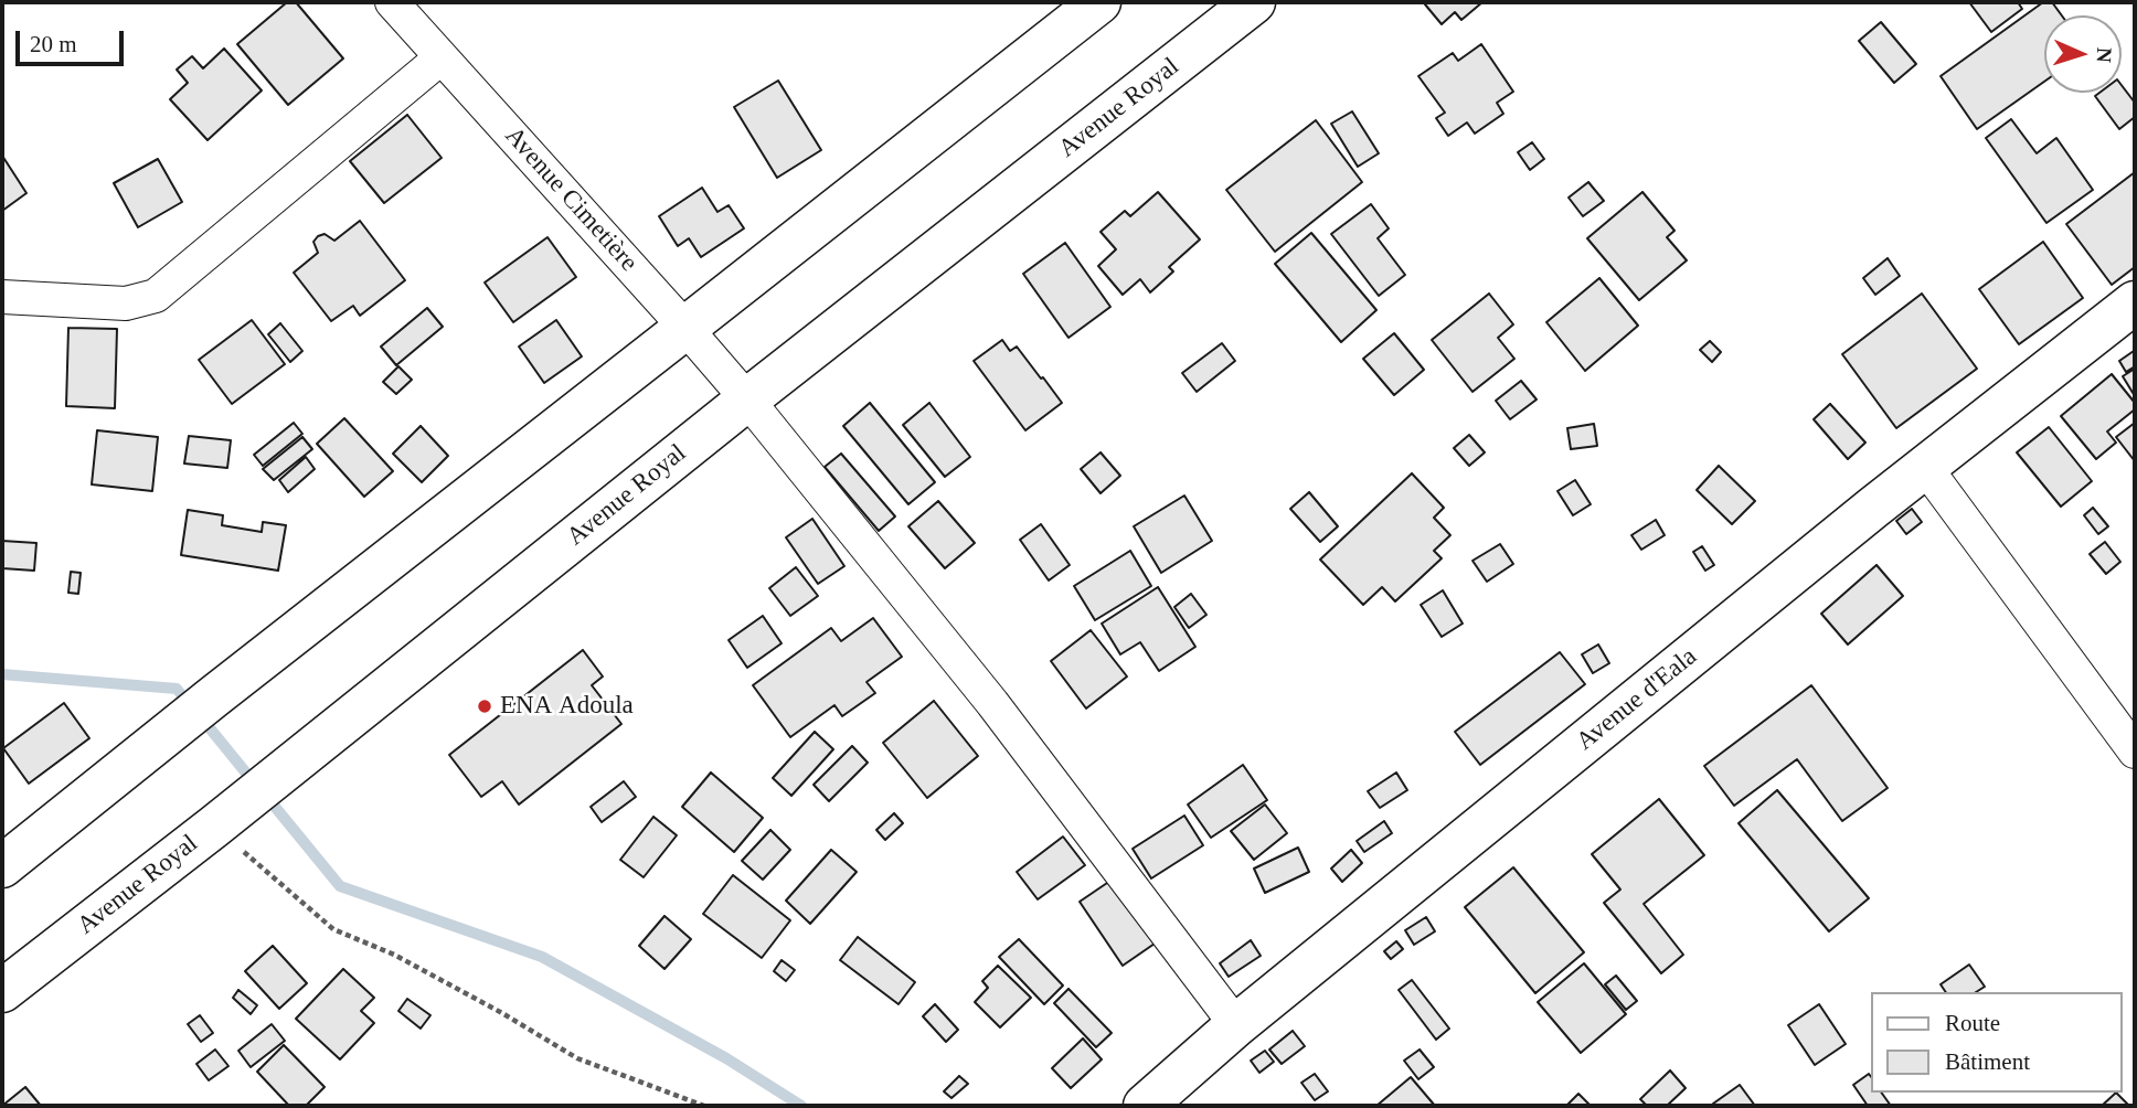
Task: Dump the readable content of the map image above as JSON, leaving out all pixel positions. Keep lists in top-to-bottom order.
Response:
{
  "streets": {
    "street": ["Avenue Royal", "Avenue Cimetière", "Avenue d'Eala"]
  },
  "crossings": [
    ["Avenue Royal", "Avenue Cimetière"],
    ["Avenue Cimetière", "Avenue d'Eala"]
  ],
  "places": ["ENA Adoula"],
  "legend": ["Route", "Bâtiment"],
  "scale_bar": "20 m",
  "north": "right"
}
